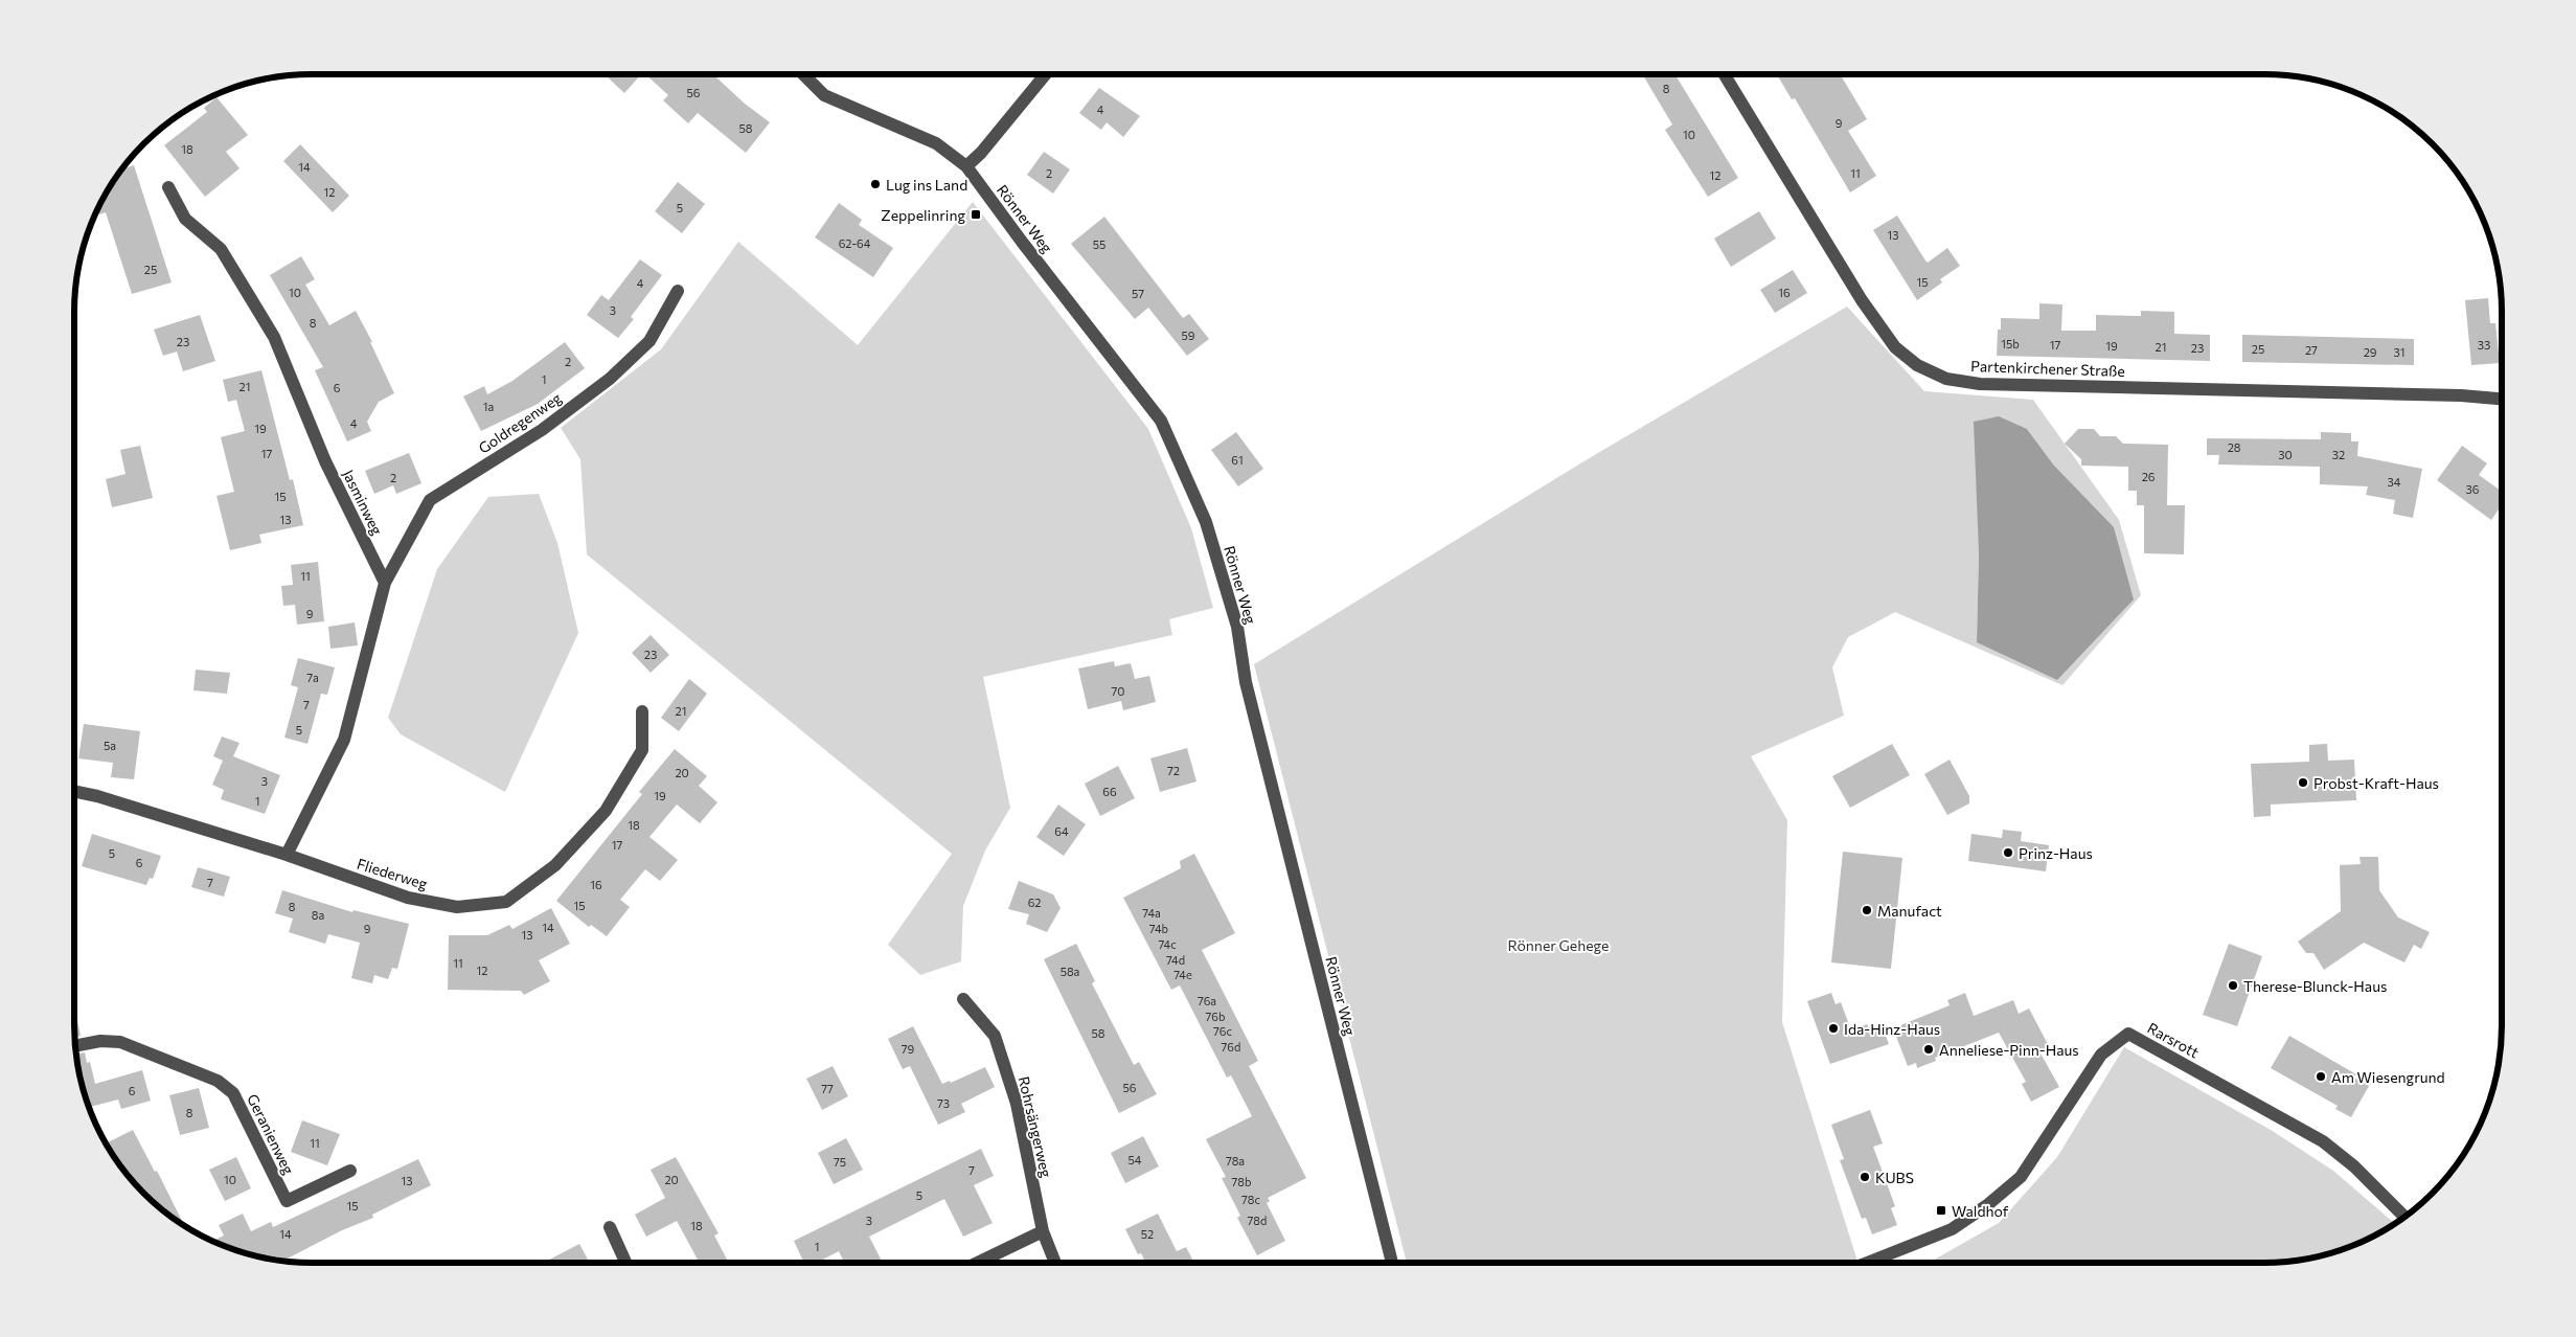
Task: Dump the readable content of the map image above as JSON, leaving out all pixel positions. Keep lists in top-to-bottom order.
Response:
{
  "streets": {
    "street": [
      "Rönner Weg",
      "Partenkirchener Straße",
      "Goldregenweg",
      "Jasminweg",
      "Fliederweg",
      "Rarsrott",
      "Rohrsängerweg",
      "Geranienweg"
    ]
  },
  "crossings": [
    ["Goldregenweg", "Jasminweg"]
  ],
  "parks": ["Rönner Gehege"],
  "places": {
    "other": [
      "Lug ins Land",
      "Probst-Kraft-Haus",
      "Prinz-Haus",
      "Manufact",
      "Therese-Blunck-Haus",
      "Ida-Hinz-Haus",
      "Anneliese-Pinn-Haus",
      "Am Wiesengrund",
      "KUBS"
    ],
    "transit": ["Zeppelinring", "Waldhof"]
  },
  "house_numbers": [
    "8",
    "56",
    "4",
    "9",
    "58",
    "10",
    "18",
    "14",
    "2",
    "11",
    "12",
    "12",
    "5",
    "13",
    "62-64",
    "55",
    "25",
    "15",
    "4",
    "10",
    "16",
    "57",
    "3",
    "8",
    "59",
    "23",
    "15b",
    "17",
    "33",
    "19",
    "21",
    "23",
    "25",
    "27",
    "29",
    "31",
    "2",
    "1",
    "21",
    "6",
    "1a",
    "4",
    "19",
    "28",
    "17",
    "30",
    "32",
    "61",
    "26",
    "2",
    "34",
    "36",
    "15",
    "13",
    "11",
    "9",
    "23",
    "7a",
    "70",
    "7",
    "21",
    "5",
    "5a",
    "72",
    "20",
    "3",
    "66",
    "19",
    "1",
    "18",
    "64",
    "17",
    "5",
    "6",
    "7",
    "16",
    "62",
    "15",
    "8",
    "74a",
    "8a",
    "14",
    "9",
    "74b",
    "13",
    "74c",
    "74d",
    "11",
    "12",
    "58a",
    "74e",
    "76a",
    "76b",
    "76c",
    "58",
    "76d",
    "79",
    "56",
    "77",
    "6",
    "73",
    "8",
    "11",
    "54",
    "78a",
    "75",
    "7",
    "10",
    "20",
    "13",
    "78b",
    "5",
    "78c",
    "15",
    "3",
    "78d",
    "18",
    "14",
    "52",
    "1"
  ]
}
